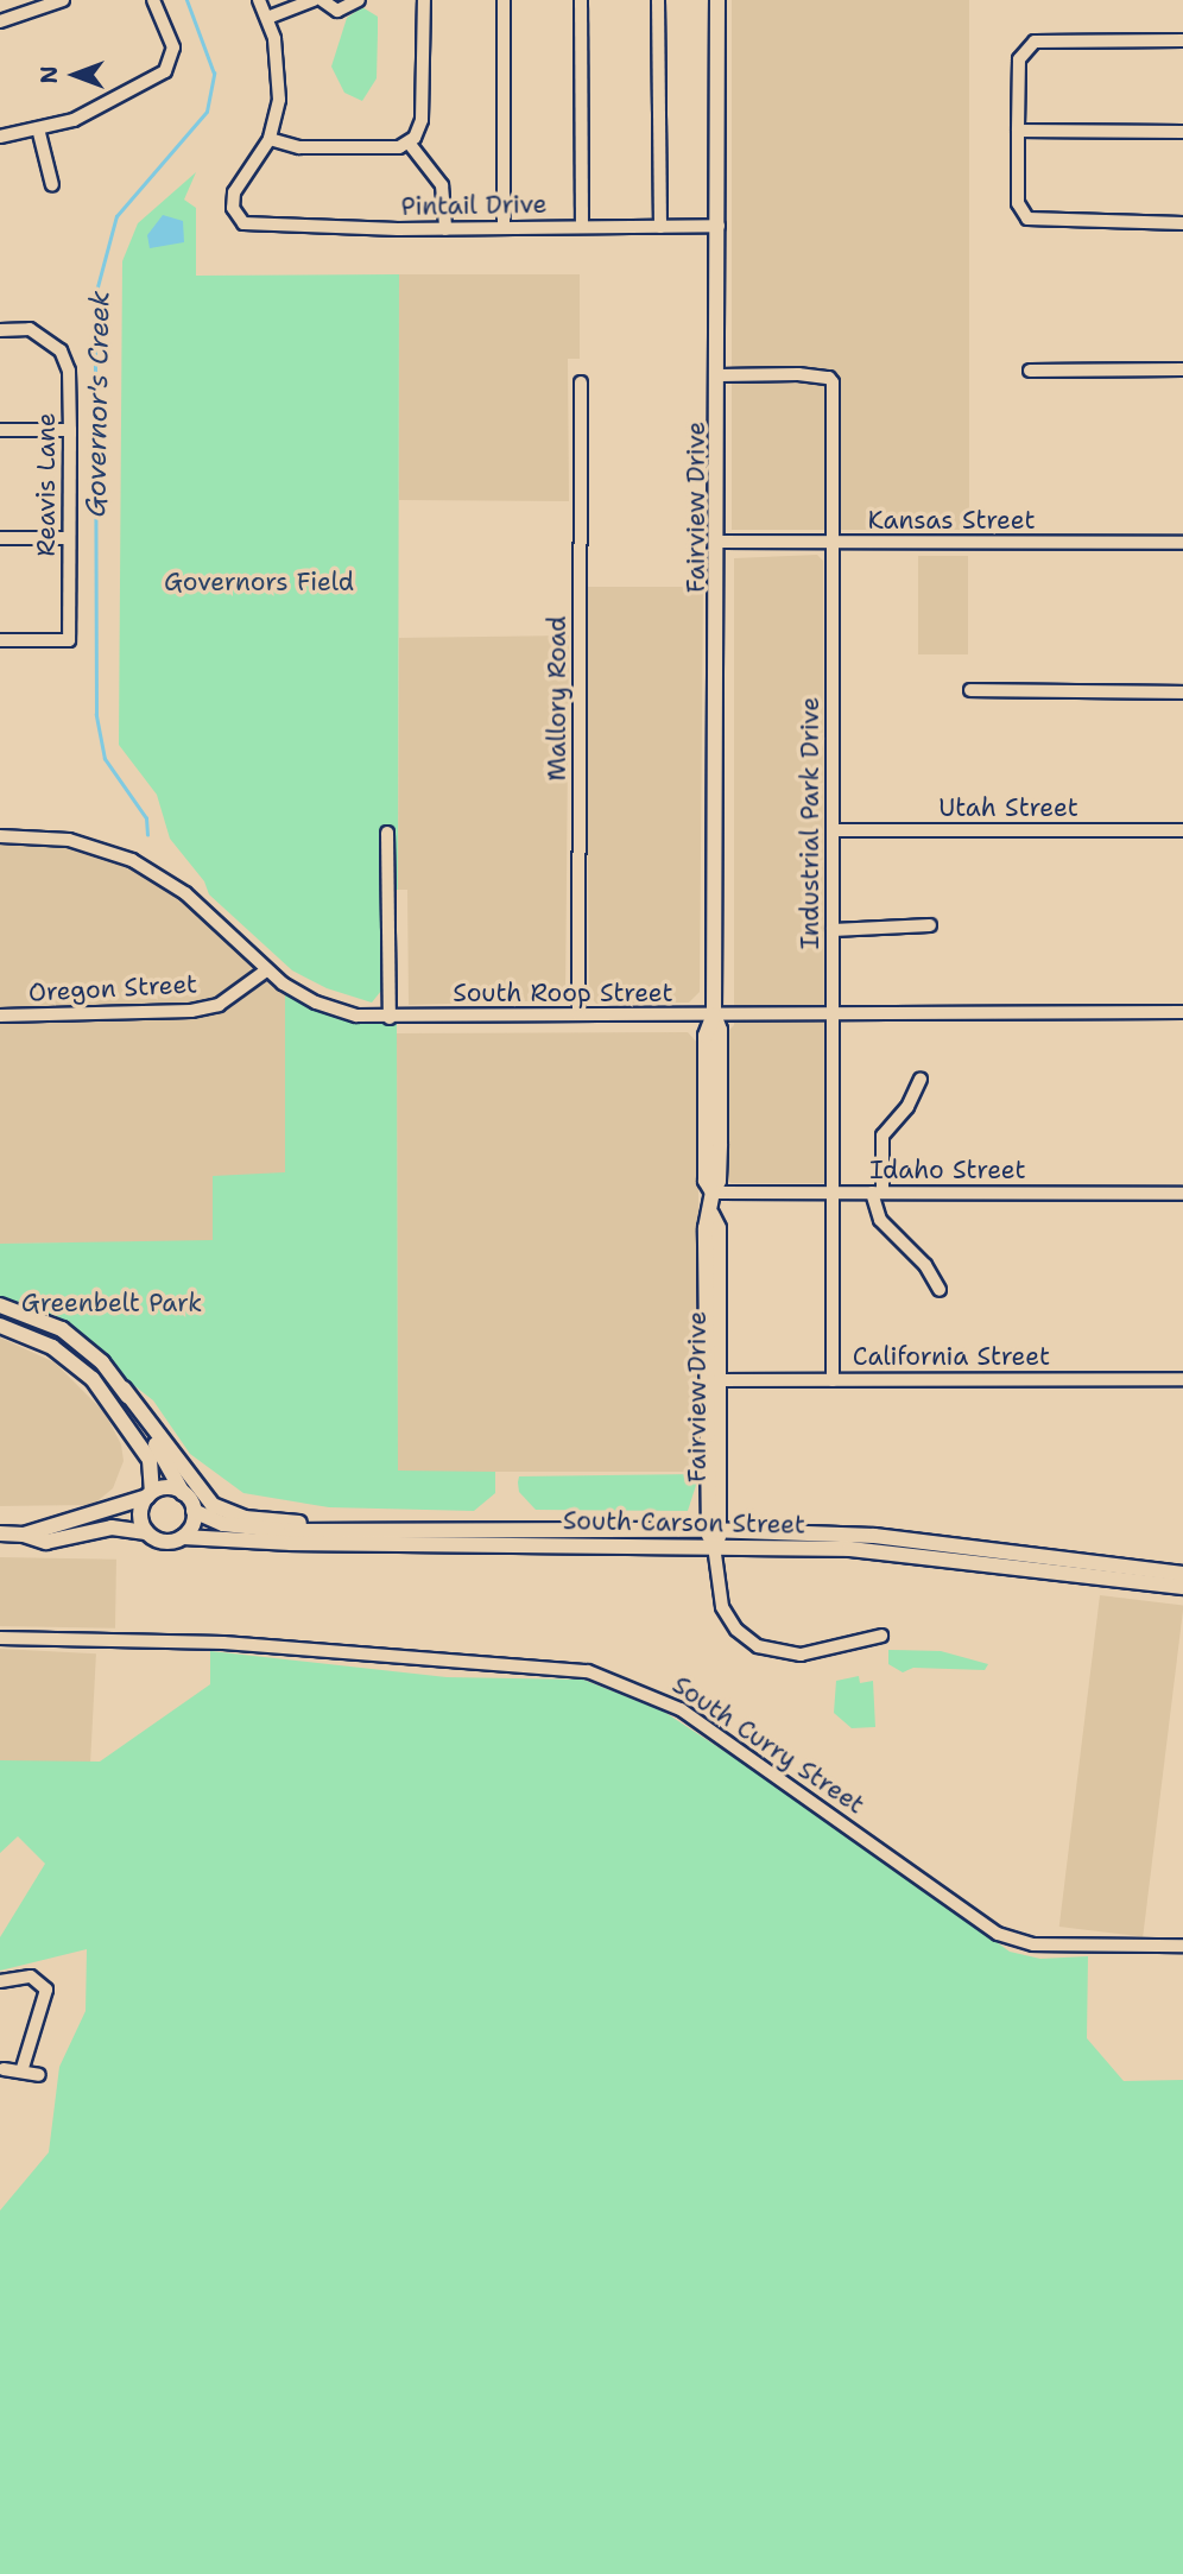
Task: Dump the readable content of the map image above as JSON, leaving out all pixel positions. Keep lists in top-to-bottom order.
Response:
{
  "streets": {
    "main road": ["Fairview Drive", "South Carson Street"],
    "street": [
      "Pintail Drive",
      "Reavis Lane",
      "Kansas Street",
      "Mallory Road",
      "Utah Street",
      "Industrial Park Drive",
      "Oregon Street",
      "South Roop Street",
      "Idaho Street",
      "California Street",
      "South Curry Street"
    ]
  },
  "crossings": [
    ["Pintail Drive", "Fairview Drive"],
    ["Fairview Drive", "Kansas Street"],
    ["Fairview Drive", "Industrial Park Drive"],
    ["Fairview Drive", "South Roop Street"],
    ["Fairview Drive", "Idaho Street"],
    ["Fairview Drive", "California Street"],
    ["Fairview Drive", "South Carson Street"],
    ["Kansas Street", "Industrial Park Drive"],
    ["Mallory Road", "South Roop Street"],
    ["Utah Street", "Industrial Park Drive"],
    ["Industrial Park Drive", "South Roop Street"],
    ["Industrial Park Drive", "Idaho Street"],
    ["Industrial Park Drive", "California Street"],
    ["Oregon Street", "South Roop Street"]
  ],
  "water": ["Governor's Creek"],
  "parks": ["Governors Field", "Greenbelt Park"],
  "north": "left"
}
